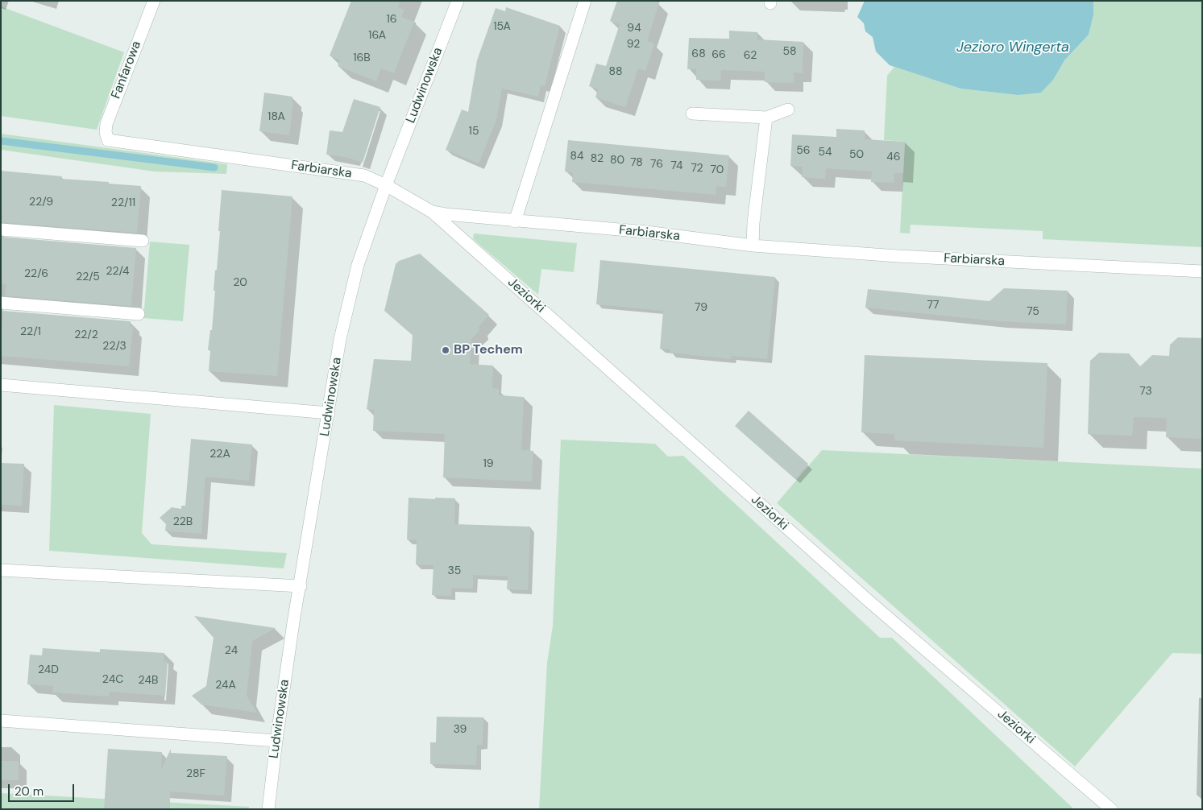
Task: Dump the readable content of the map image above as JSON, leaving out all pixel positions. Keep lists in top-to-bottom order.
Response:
{
  "streets": {
    "street": [
      "Fanfarowa",
      "Ludwinowska",
      "Farbiarska",
      "Jeziorki"
    ]
  },
  "crossings": [
    ["Fanfarowa", "Farbiarska"],
    ["Ludwinowska", "Farbiarska"],
    ["Farbiarska", "Jeziorki"]
  ],
  "water": ["Jezioro Wingerta"],
  "places": ["BP Techem"],
  "house_numbers": [
    "16",
    "15A",
    "94",
    "16A",
    "92",
    "58",
    "68",
    "66",
    "62",
    "16B",
    "88",
    "18A",
    "15",
    "56",
    "54",
    "50",
    "84",
    "46",
    "82",
    "80",
    "78",
    "76",
    "74",
    "72",
    "70",
    "22/9",
    "22/11",
    "22/4",
    "22/6",
    "22/5",
    "20",
    "77",
    "79",
    "75",
    "22/1",
    "22/2",
    "22/3",
    "73",
    "22A",
    "19",
    "22B",
    "35",
    "24",
    "24D",
    "24C",
    "24B",
    "24A",
    "39",
    "28F"
  ],
  "scale_bar": "20 m"
}
